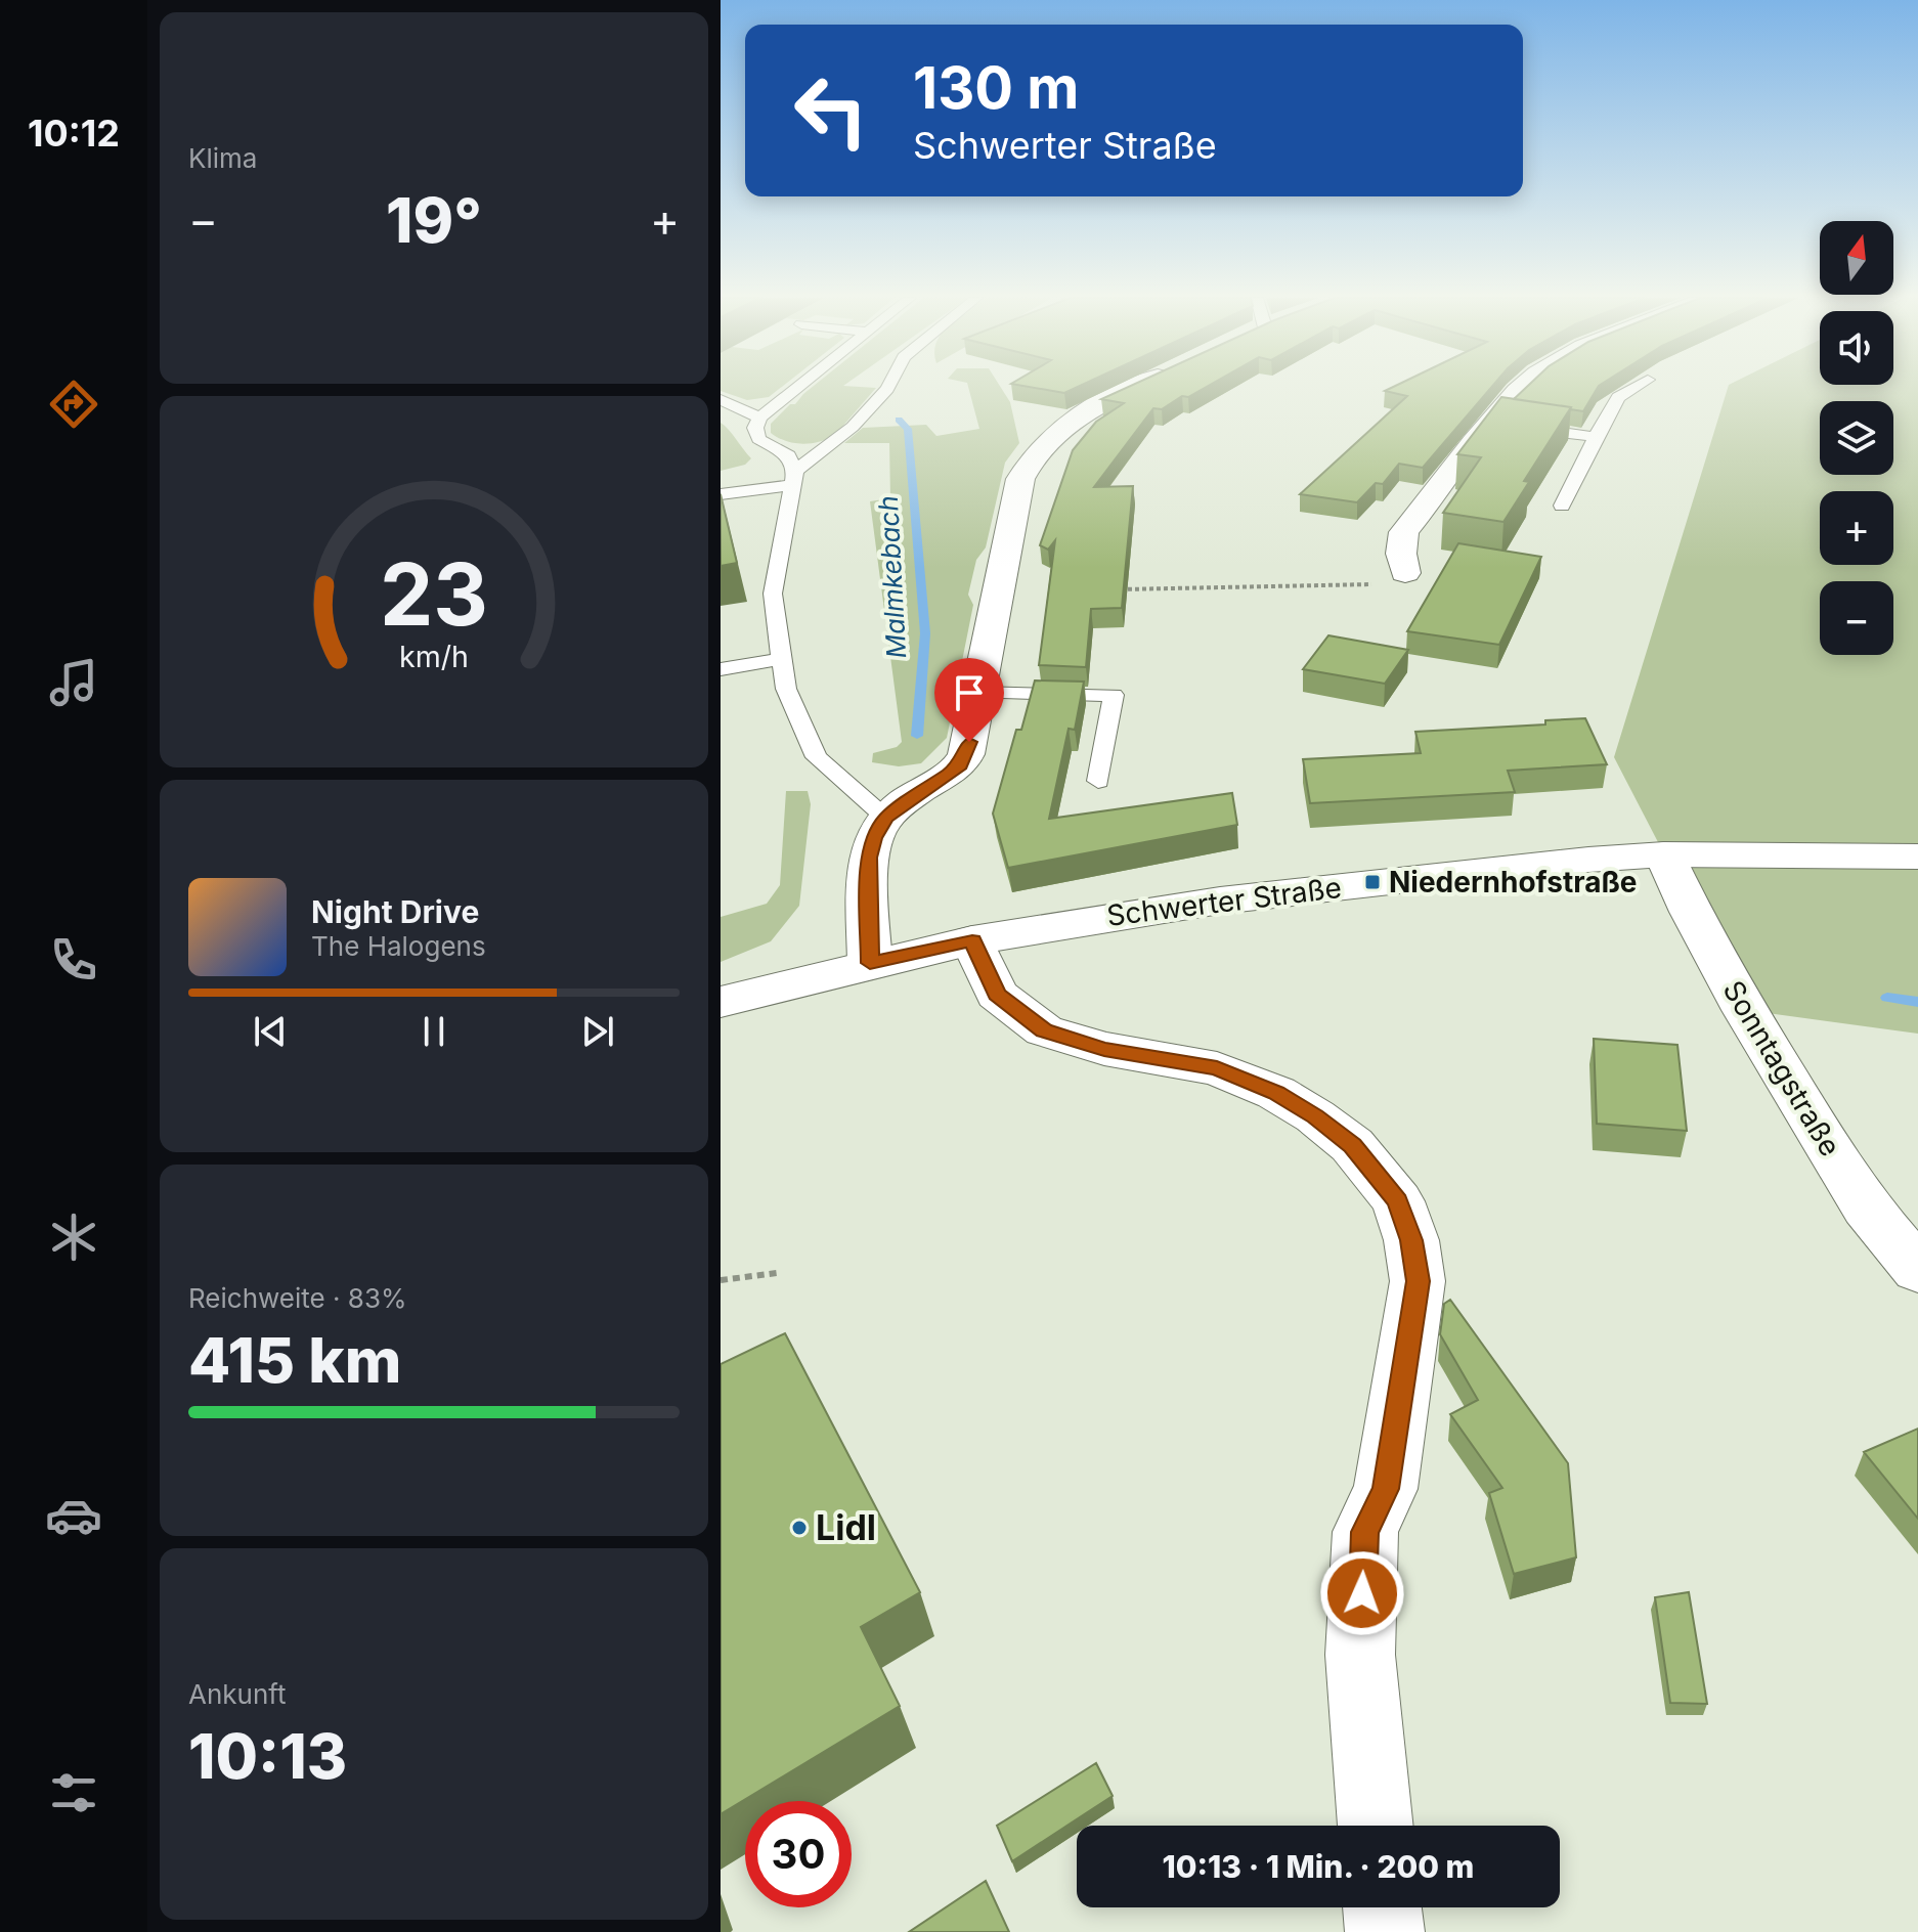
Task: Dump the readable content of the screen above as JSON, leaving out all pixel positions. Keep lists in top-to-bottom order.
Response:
{
  "streets": {
    "street": ["Schwerter Straße", "Sonntagstraße"]
  },
  "crossings": [
    ["Schwerter Straße", "Sonntagstraße"]
  ],
  "water": ["Malmkebach"],
  "places": {
    "transit": ["Niedernhofstraße"],
    "other": ["Lidl"]
  },
  "north": "top",
  "page": {
    "tabs": "10:12",
    "tile": [
      "Klima",
      ["Reichweite · 83%", "415 km"],
      ["Ankunft", "10:13"]
    ],
    "turn": ["130 m", "Schwerter Straße"],
    "heat": ["−", "19°", "+"],
    "map_buttons": ["+", "−"],
    "song": ["Night Drive", "The Halogens"],
    "limit": "30",
    "trip": "10:13 · 1 Min. · 200 m",
    "gauge": ["23", "km/h"]
  }
}
